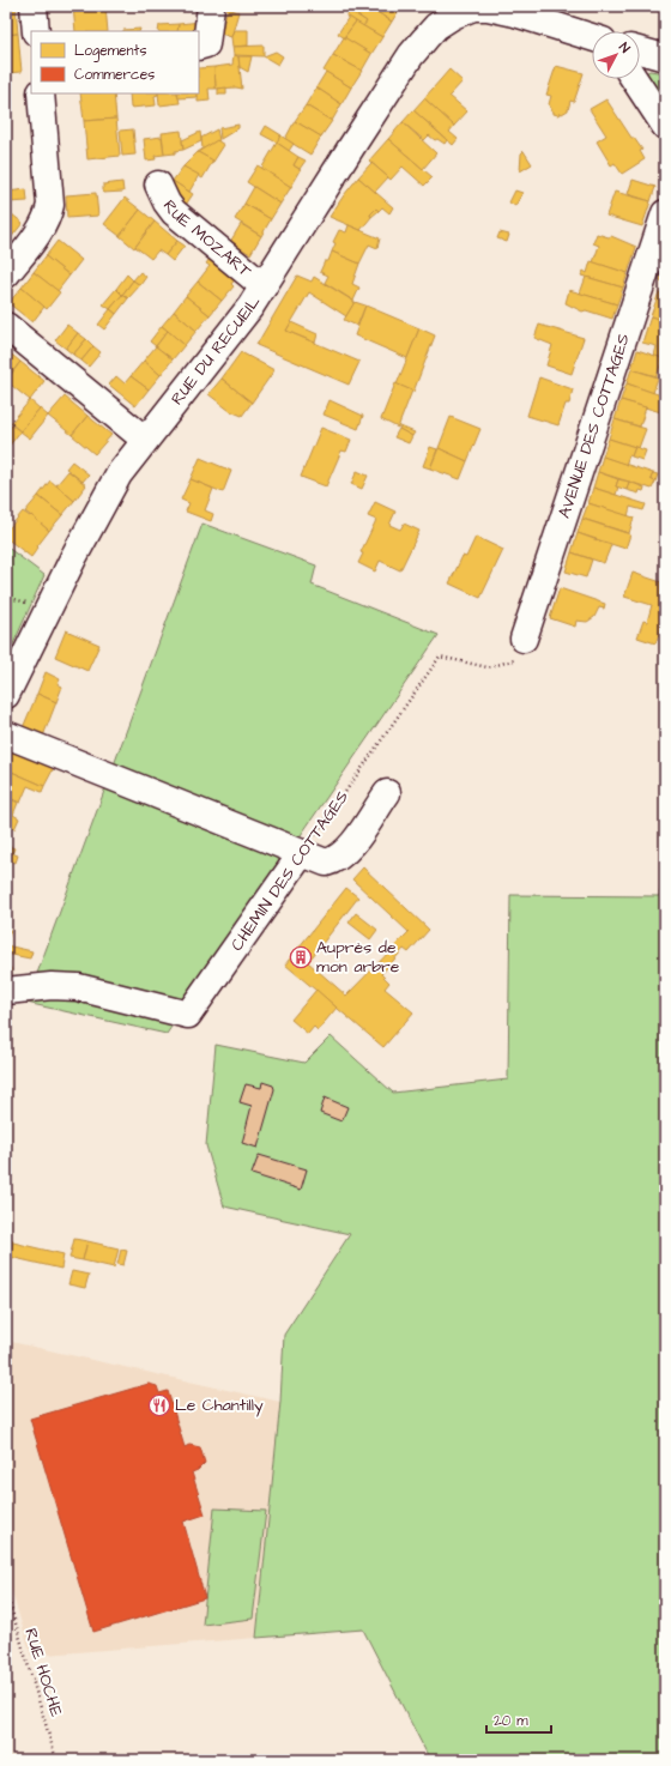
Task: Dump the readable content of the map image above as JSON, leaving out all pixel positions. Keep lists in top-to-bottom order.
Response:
{
  "streets": {
    "street": [
      "RUE MOZART",
      "RUE DU RECUEIL",
      "AVENUE DES COTTAGES",
      "CHEMIN DES COTTAGES"
    ],
    "path": ["RUE HOCHE"]
  },
  "crossings": [
    ["RUE MOZART", "RUE DU RECUEIL"],
    ["AVENUE DES COTTAGES", "CHEMIN DES COTTAGES"]
  ],
  "places": {
    "building": ["Auprès de mon arbre"],
    "restaurant": ["Le Chantilly"]
  },
  "legend": ["Logements", "Commerces"],
  "scale_bar": "20 m",
  "north": "top right"
}
